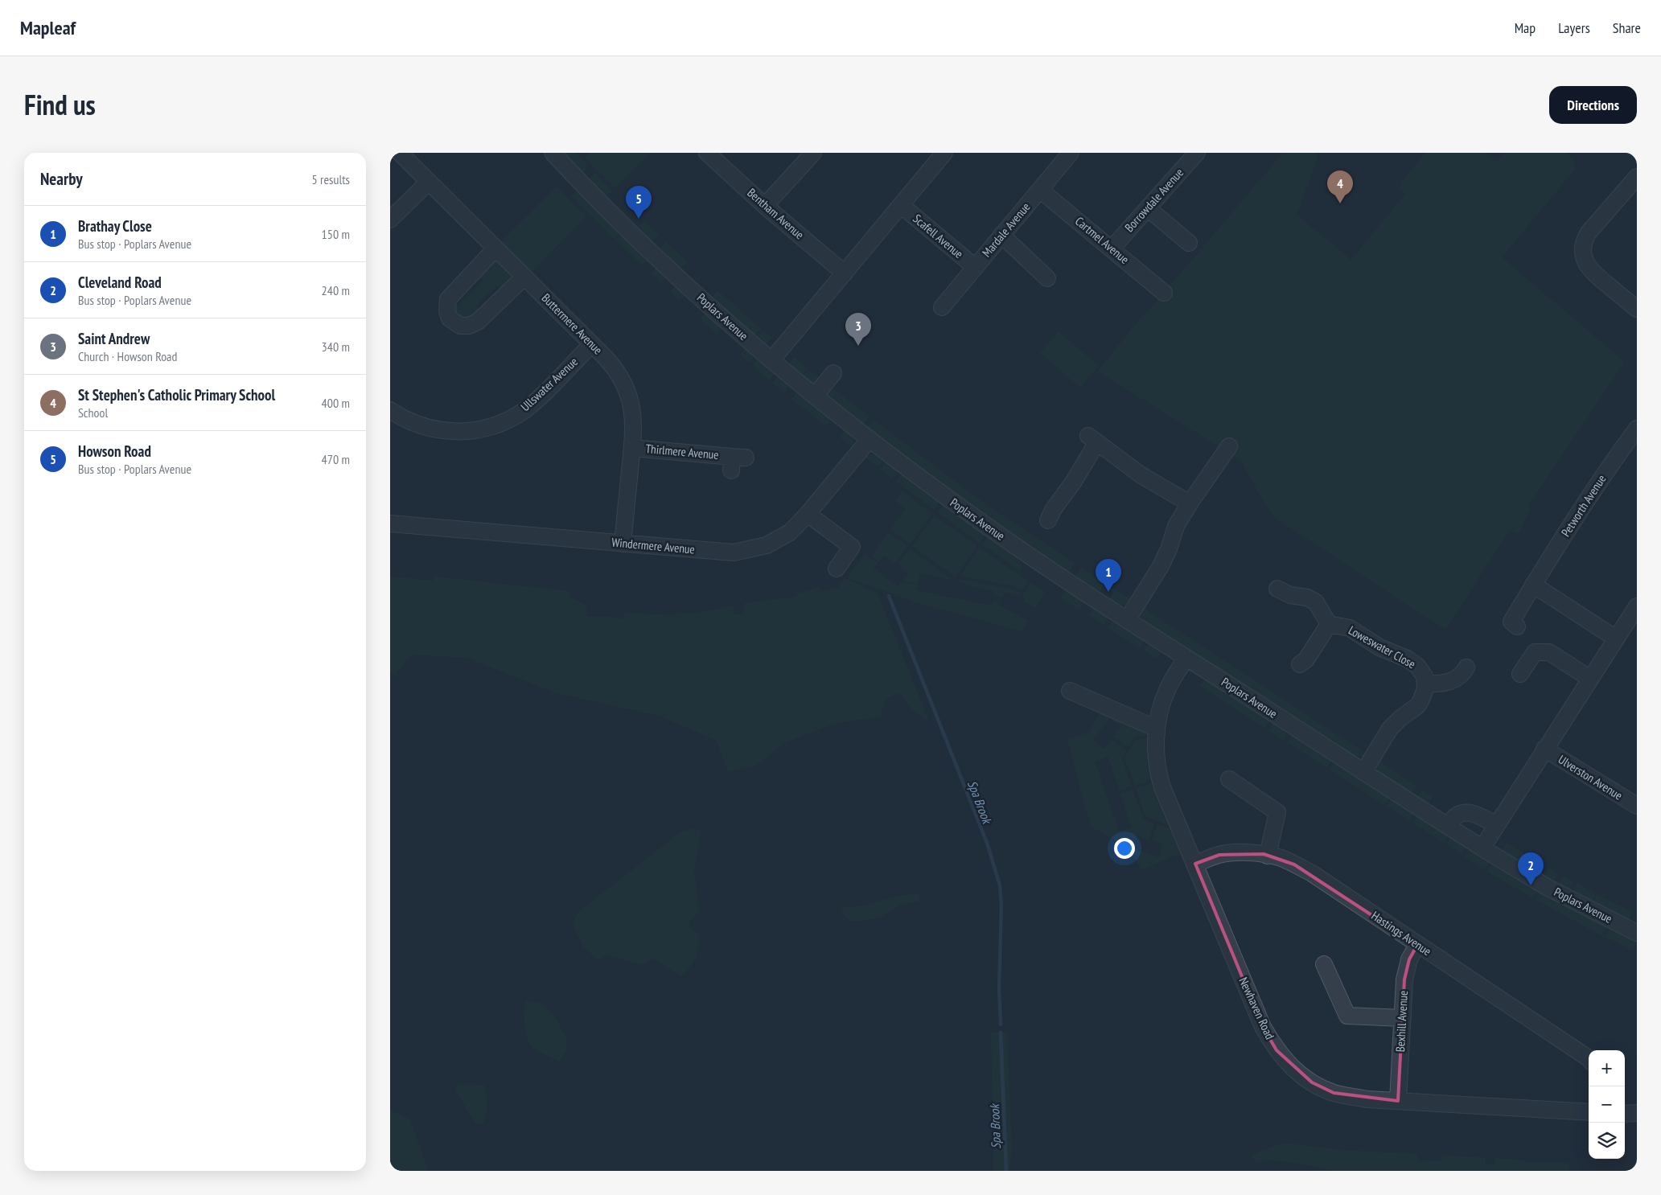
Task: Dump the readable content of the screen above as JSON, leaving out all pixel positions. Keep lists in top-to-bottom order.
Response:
{
  "streets": {
    "street": [
      "Borrowdale Avenue",
      "Bentham Avenue",
      "Mardale Avenue",
      "Scafell Avenue",
      "Cartmel Avenue",
      "Poplars Avenue",
      "Buttermere Avenue",
      "Ullswater Avenue",
      "Thirlmere Avenue",
      "Petworth Avenue",
      "Windermere Avenue",
      "Loweswater Close",
      "Ulverston Avenue",
      "Hastings Avenue",
      "Newhaven Road",
      "Bexhill Avenue"
    ]
  },
  "crossings": [
    ["Borrowdale Avenue", "Cartmel Avenue"],
    ["Mardale Avenue", "Scafell Avenue"],
    ["Mardale Avenue", "Cartmel Avenue"],
    ["Poplars Avenue", "Windermere Avenue"],
    ["Poplars Avenue", "Newhaven Road"],
    ["Buttermere Avenue", "Ullswater Avenue"],
    ["Buttermere Avenue", "Thirlmere Avenue"],
    ["Buttermere Avenue", "Windermere Avenue"],
    ["Hastings Avenue", "Newhaven Road"],
    ["Hastings Avenue", "Bexhill Avenue"],
    ["Newhaven Road", "Bexhill Avenue"]
  ],
  "water": ["Spa Brook"],
  "page": {
    "header": "Mapleaf",
    "nav": ["Map", "Layers", "Share"],
    "title": "Find us",
    "buttons": "Directions",
    "heading": ["Nearby", "5 results"],
    "pins": [
      "4",
      "5",
      "3",
      "1",
      "2"
    ],
    "list": [
      {
        "mark": "1",
        "name": "Brathay Close",
        "note": "Bus stop · Poplars Avenue",
        "value": "150 m"
      },
      {
        "mark": "2",
        "name": "Cleveland Road",
        "note": "Bus stop · Poplars Avenue",
        "value": "240 m"
      },
      {
        "mark": "3",
        "name": "Saint Andrew",
        "note": "Church · Howson Road",
        "value": "340 m"
      },
      {
        "mark": "4",
        "name": "St Stephen's Catholic Primary School",
        "note": "School",
        "value": "400 m"
      },
      {
        "mark": "5",
        "name": "Howson Road",
        "note": "Bus stop · Poplars Avenue",
        "value": "470 m"
      }
    ],
    "map_buttons": ["+", "−"]
  }
}
